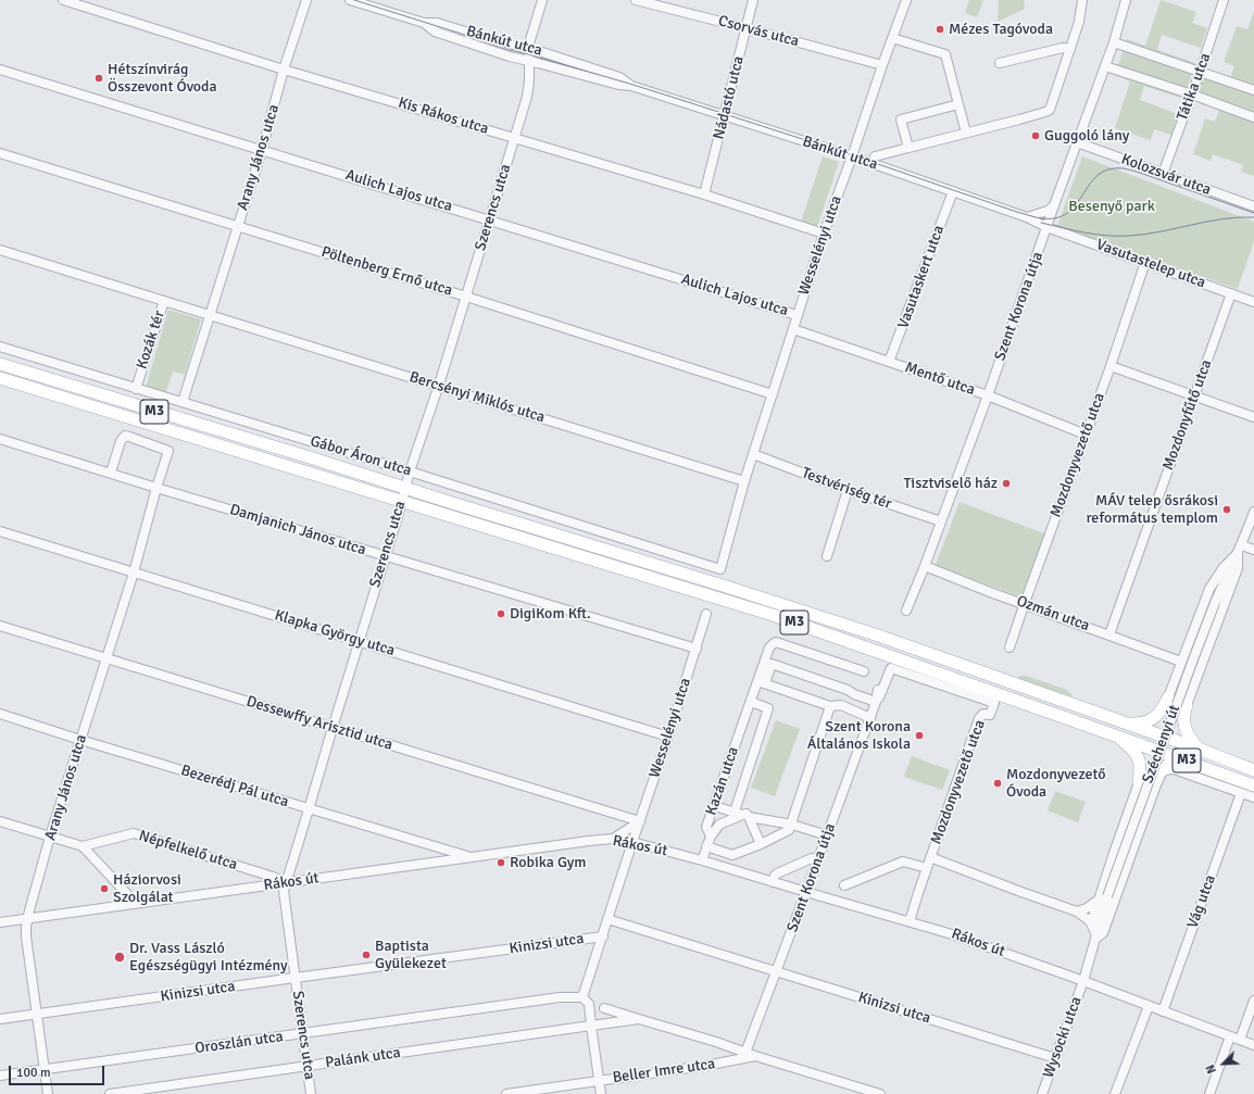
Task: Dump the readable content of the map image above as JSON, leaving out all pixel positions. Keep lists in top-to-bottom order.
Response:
{
  "streets": {
    "main road": ["M3"],
    "street": [
      "Csorvás utca",
      "Bánkút utca",
      "Tátika utca",
      "Nádastó utca",
      "Kis Rákos utca",
      "Arany János utca",
      "Kolozsvár utca",
      "Aulich Lajos utca",
      "Szerencs utca",
      "Wesselényi utca",
      "Vasutastelep utca",
      "Pöltenberg Ernő utca",
      "Vasutaskert utca",
      "Szent Korona útja",
      "Kozák tér",
      "Mentő utca",
      "Bercsényi Miklós utca",
      "Mozdonyfűtő utca",
      "Mozdonyvezető utca",
      "Gábor Áron utca",
      "Testvériség tér",
      "Damjanich János utca",
      "Ozmán utca",
      "Klapka György utca",
      "Dessewffy Arisztid utca",
      "Széchenyi út",
      "Kazán utca",
      "Bezerédj Pál utca",
      "Rákos út",
      "Népfelkelő utca",
      "Vág utca",
      "Kinizsi utca",
      "Wysocki utca",
      "Oroszlán utca",
      "Palánk utca",
      "Beller Imre utca"
    ]
  },
  "crossings": [
    ["Csorvás utca", "Nádastó utca"],
    ["Csorvás utca", "Wesselényi utca"],
    ["Bánkút utca", "Nádastó utca"],
    ["Bánkút utca", "Szerencs utca"],
    ["Bánkút utca", "Wesselényi utca"],
    ["Bánkút utca", "Vasutastelep utca"],
    ["Bánkút utca", "Vasutaskert utca"],
    ["Bánkút utca", "Szent Korona útja"],
    ["Tátika utca", "Kolozsvár utca"],
    ["Nádastó utca", "Kis Rákos utca"],
    ["Kis Rákos utca", "Arany János utca"],
    ["Kis Rákos utca", "Szerencs utca"],
    ["Kis Rákos utca", "Wesselényi utca"],
    ["Arany János utca", "Aulich Lajos utca"],
    ["Arany János utca", "Pöltenberg Ernő utca"],
    ["Arany János utca", "Kozák tér"],
    ["Arany János utca", "Bercsényi Miklós utca"],
    ["Arany János utca", "Damjanich János utca"],
    ["Arany János utca", "Klapka György utca"],
    ["Arany János utca", "Dessewffy Arisztid utca"],
    ["Arany János utca", "Bezerédj Pál utca"],
    ["Arany János utca", "Rákos út"],
    ["Arany János utca", "Kinizsi utca"],
    ["Arany János utca", "Oroszlán utca"],
    ["Kolozsvár utca", "Szent Korona útja"],
    ["Aulich Lajos utca", "Szerencs utca"],
    ["Aulich Lajos utca", "Wesselényi utca"],
    ["Szerencs utca", "Pöltenberg Ernő utca"],
    ["Szerencs utca", "Bercsényi Miklós utca"],
    ["Szerencs utca", "M3"],
    ["Szerencs utca", "Gábor Áron utca"],
    ["Szerencs utca", "Damjanich János utca"],
    ["Szerencs utca", "Klapka György utca"],
    ["Szerencs utca", "Dessewffy Arisztid utca"],
    ["Szerencs utca", "Bezerédj Pál utca"],
    ["Szerencs utca", "Rákos út"],
    ["Szerencs utca", "Népfelkelő utca"],
    ["Szerencs utca", "Kinizsi utca"],
    ["Szerencs utca", "Oroszlán utca"],
    ["Szerencs utca", "Palánk utca"],
    ["Wesselényi utca", "Pöltenberg Ernő utca"],
    ["Wesselényi utca", "Mentő utca"],
    ["Wesselényi utca", "Bercsényi Miklós utca"],
    ["Wesselényi utca", "Gábor Áron utca"],
    ["Wesselényi utca", "Testvériség tér"],
    ["Wesselényi utca", "Damjanich János utca"],
    ["Wesselényi utca", "Klapka György utca"],
    ["Wesselényi utca", "Dessewffy Arisztid utca"],
    ["Wesselényi utca", "Rákos út"],
    ["Wesselényi utca", "Kinizsi utca"],
    ["Wesselényi utca", "Oroszlán utca"],
    ["Vasutastelep utca", "Szent Korona útja"],
    ["Vasutastelep utca", "Mozdonyfűtő utca"],
    ["Vasutastelep utca", "Mozdonyvezető utca"],
    ["Vasutaskert utca", "Mentő utca"],
    ["Szent Korona útja", "Mentő utca"],
    ["Szent Korona útja", "Mozdonyvezető utca"],
    ["Szent Korona útja", "Testvériség tér"],
    ["Szent Korona útja", "Ozmán utca"],
    ["Szent Korona útja", "Rákos út"],
    ["Szent Korona útja", "Kinizsi utca"],
    ["Szent Korona útja", "Beller Imre utca"],
    ["Kozák tér", "Bercsényi Miklós utca"],
    ["Kozák tér", "Gábor Áron utca"],
    ["Mentő utca", "Mozdonyvezető utca"],
    ["Mozdonyfűtő utca", "Ozmán utca"],
    ["Mozdonyvezető utca", "Ozmán utca"],
    ["Mozdonyvezető utca", "Rákos út"],
    ["Széchenyi út", "Rákos út"],
    ["Széchenyi út", "Wysocki utca"],
    ["Kazán utca", "Rákos út"],
    ["Bezerédj Pál utca", "Rákos út"],
    ["Rákos út", "Népfelkelő utca"],
    ["Rákos út", "Vág utca"],
    ["Rákos út", "Wysocki utca"],
    ["Kinizsi utca", "Wysocki utca"],
    ["Palánk utca", "Beller Imre utca"]
  ],
  "parks": ["Besenyő park"],
  "places": [
    "Mézes Tagóvoda",
    "Hétszínvirág Összevont Óvoda",
    "Guggoló lány",
    "Tisztviselő ház",
    "MÁV telep ősrákosi református templom",
    "DigiKom Kft.",
    "Szent Korona Általános Iskola",
    "Mozdonyvezető Óvoda",
    "Robika Gym",
    "Háziorvosi Szolgálat",
    "Baptista Gyülekezet",
    "Dr. Vass László Egészségügyi Intézmény"
  ],
  "scale_bar": "100 m",
  "north": "bottom left"
}
